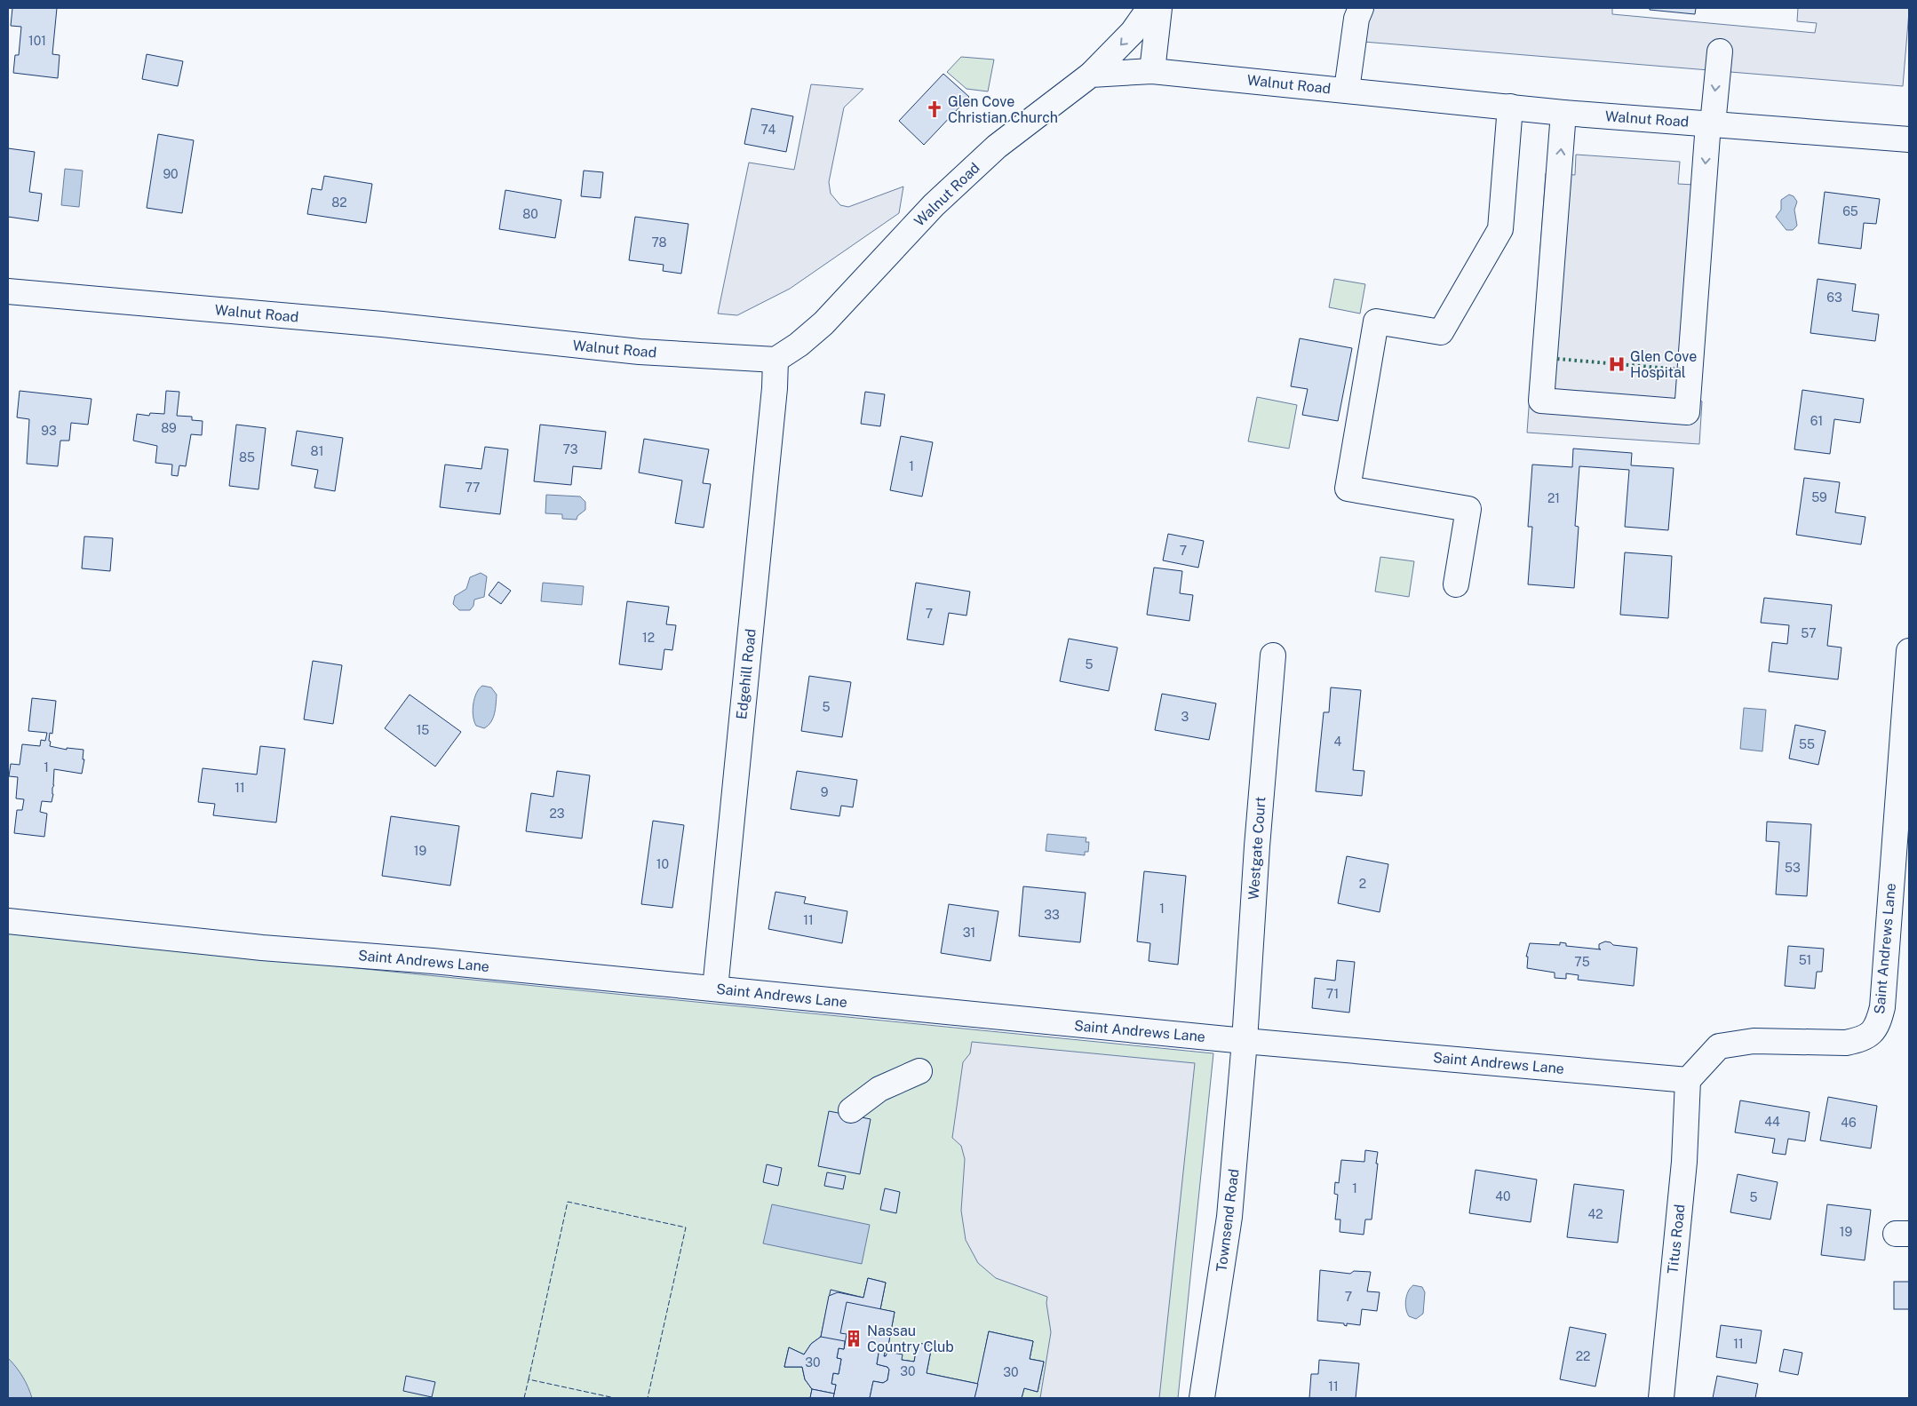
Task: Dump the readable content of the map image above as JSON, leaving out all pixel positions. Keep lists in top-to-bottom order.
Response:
{
  "streets": {
    "street": [
      "Walnut Road",
      "Edgehill Road",
      "Westgate Court",
      "Saint Andrews Lane",
      "Townsend Road",
      "Titus Road"
    ]
  },
  "crossings": [
    ["Walnut Road", "Edgehill Road"],
    ["Edgehill Road", "Saint Andrews Lane"],
    ["Westgate Court", "Saint Andrews Lane"],
    ["Westgate Court", "Townsend Road"],
    ["Saint Andrews Lane", "Townsend Road"],
    ["Saint Andrews Lane", "Titus Road"]
  ],
  "places": {
    "church": ["Glen Cove Christian Church"],
    "hospital": ["Glen Cove Hospital"],
    "building": ["Nassau Country Club"]
  },
  "house_numbers": [
    "101",
    "74",
    "90",
    "82",
    "65",
    "80",
    "78",
    "63",
    "61",
    "89",
    "93",
    "73",
    "81",
    "85",
    "1",
    "77",
    "59",
    "21",
    "7",
    "7",
    "57",
    "12",
    "5",
    "5",
    "3",
    "15",
    "4",
    "55",
    "1",
    "11",
    "9",
    "23",
    "19",
    "10",
    "53",
    "2",
    "1",
    "33",
    "11",
    "31",
    "51",
    "75",
    "71",
    "44",
    "46",
    "1",
    "40",
    "5",
    "42",
    "19",
    "7",
    "11",
    "22",
    "30",
    "30",
    "30",
    "11"
  ]
}
